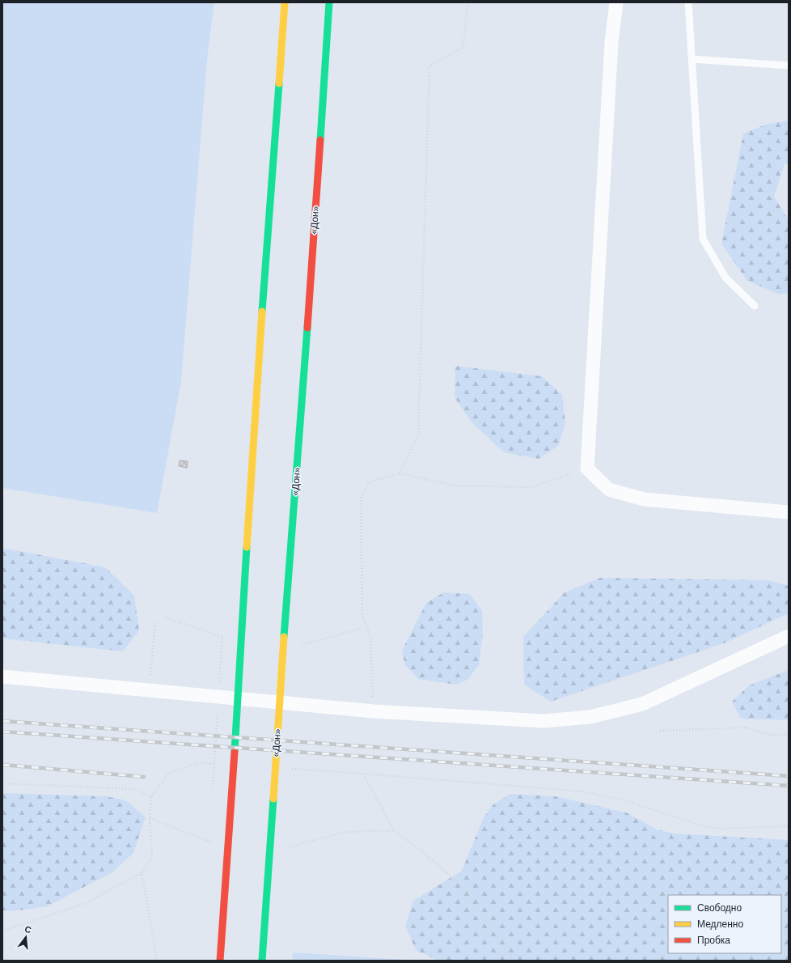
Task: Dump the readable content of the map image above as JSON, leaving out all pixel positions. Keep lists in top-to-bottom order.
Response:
{
  "streets": {
    "highway": ["«Дон»"]
  },
  "legend": ["Свободно", "Медленно", "Пробка"],
  "north": "top"
}
